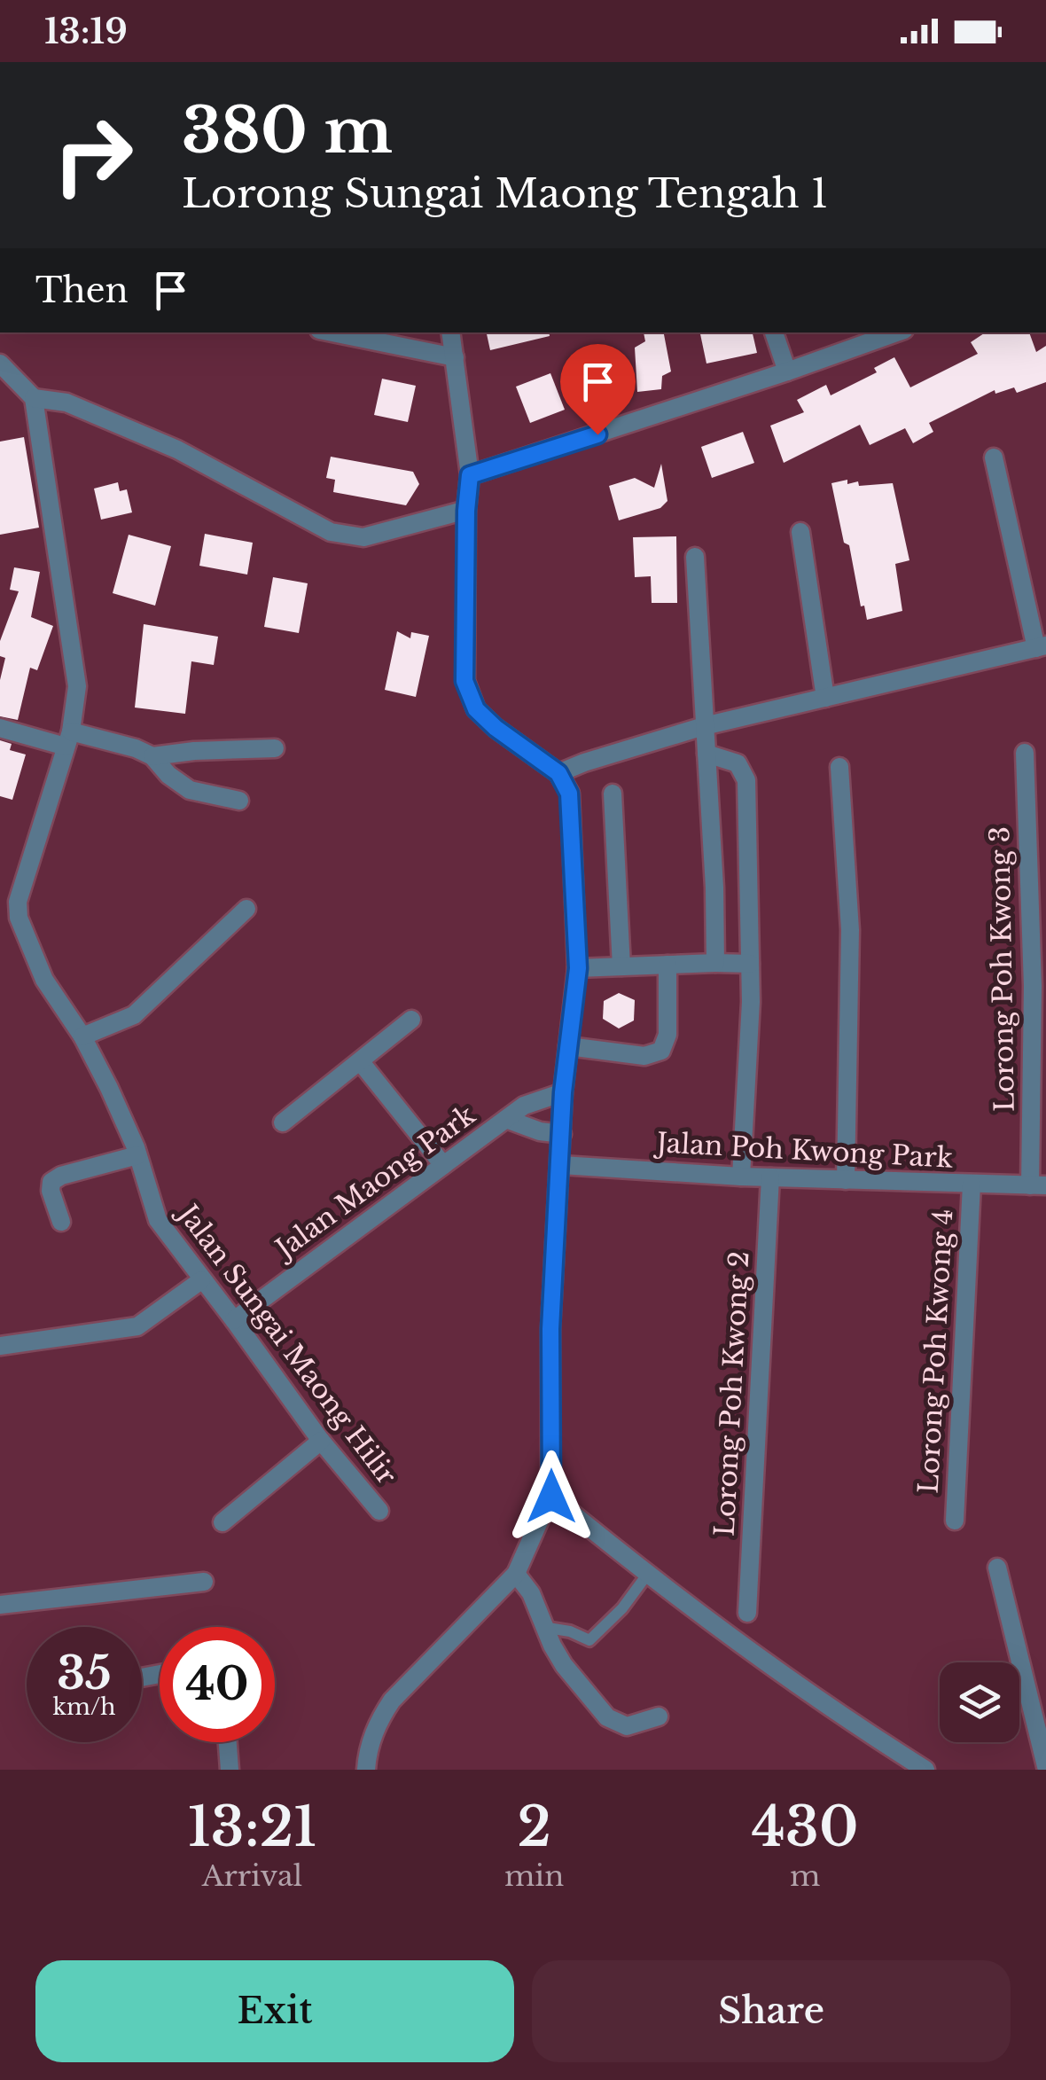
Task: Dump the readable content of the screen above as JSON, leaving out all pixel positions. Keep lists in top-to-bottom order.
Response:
{
  "streets": {
    "street": [
      "Lorong Poh Kwong 3",
      "Jalan Poh Kwong Park",
      "Jalan Maong Park",
      "Jalan Sungai Maong Hilir",
      "Lorong Poh Kwong 4",
      "Lorong Poh Kwong 2"
    ]
  },
  "crossings": [
    ["Lorong Poh Kwong 3", "Jalan Poh Kwong Park"],
    ["Jalan Poh Kwong Park", "Lorong Poh Kwong 4"],
    ["Jalan Poh Kwong Park", "Lorong Poh Kwong 2"],
    ["Jalan Maong Park", "Jalan Sungai Maong Hilir"]
  ],
  "page": {
    "status": "13:19",
    "turn": ["380 m", "Lorong Sungai Maong Tengah 1"],
    "then": "Then",
    "speed": "35 km/h",
    "limit": "40",
    "eta": [
      "13:21",
      "Arrival",
      "2",
      "min",
      "430",
      "m"
    ],
    "buttons": ["Exit", "Share"]
  }
}
